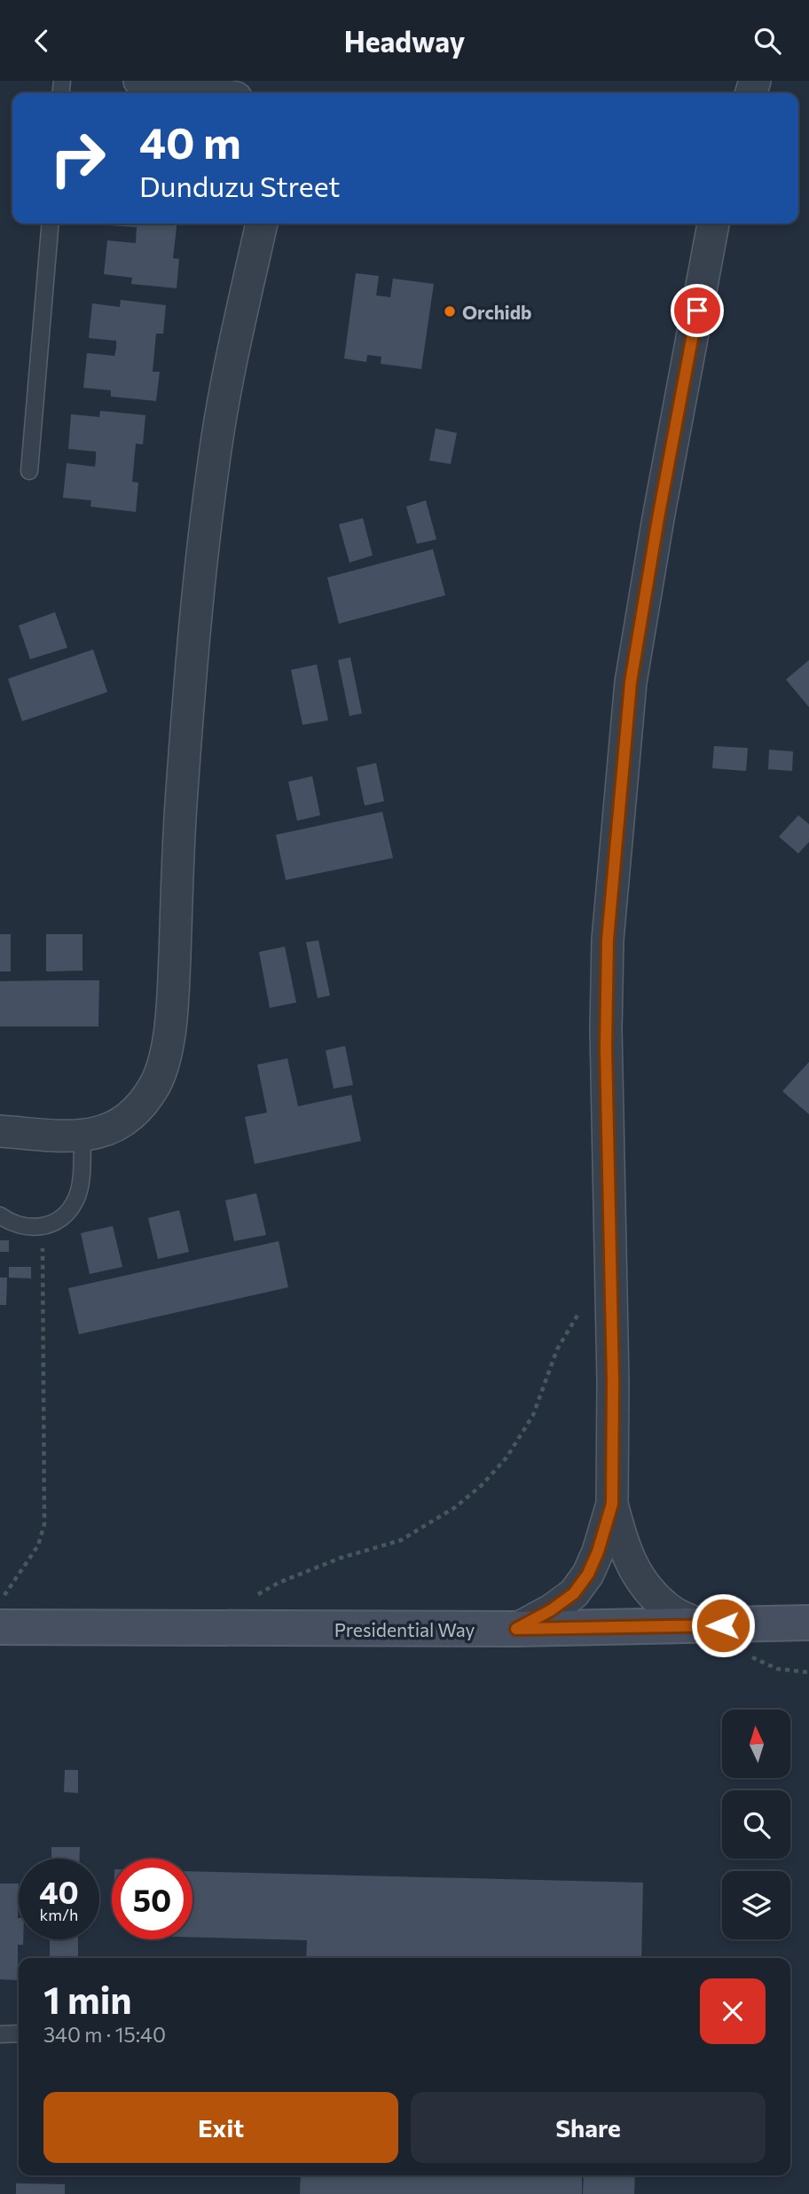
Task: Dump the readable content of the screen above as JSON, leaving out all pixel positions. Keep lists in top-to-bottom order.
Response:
{
  "streets": {
    "main road": ["Presidential Way"]
  },
  "places": ["Orchidb"],
  "north": "top",
  "page": {
    "header": "Headway",
    "turn": ["40 m", "Dunduzu Street"],
    "speed": "40 km/h",
    "limit": "50",
    "heading": ["1 min", "340 m · 15:40"],
    "buttons": ["Exit", "Share"]
  }
}
